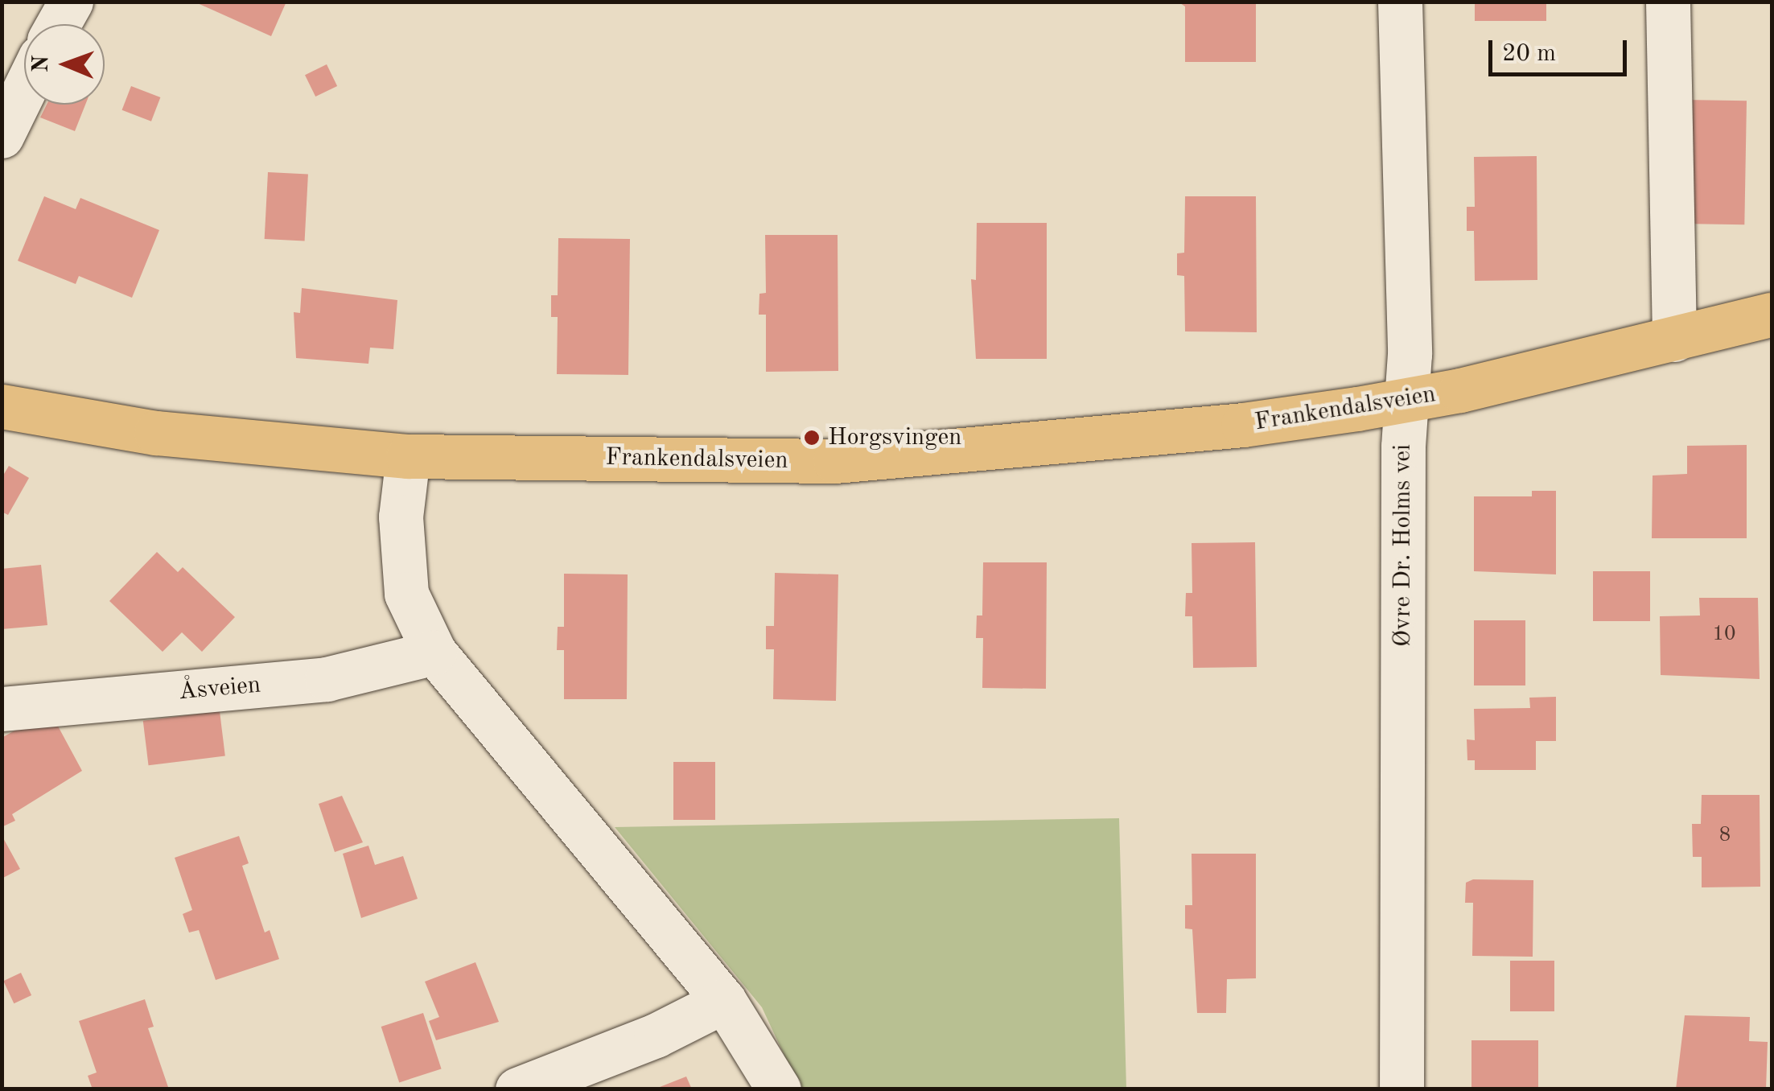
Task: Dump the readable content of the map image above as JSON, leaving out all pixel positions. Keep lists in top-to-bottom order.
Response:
{
  "streets": {
    "main road": ["Frankendalsveien"],
    "street": ["Øvre Dr. Holms vei", "Åsveien"]
  },
  "crossings": [
    ["Frankendalsveien", "Øvre Dr. Holms vei"]
  ],
  "places": ["Horgsvingen"],
  "house_numbers": ["10", "8"],
  "scale_bar": "20 m",
  "north": "left"
}
